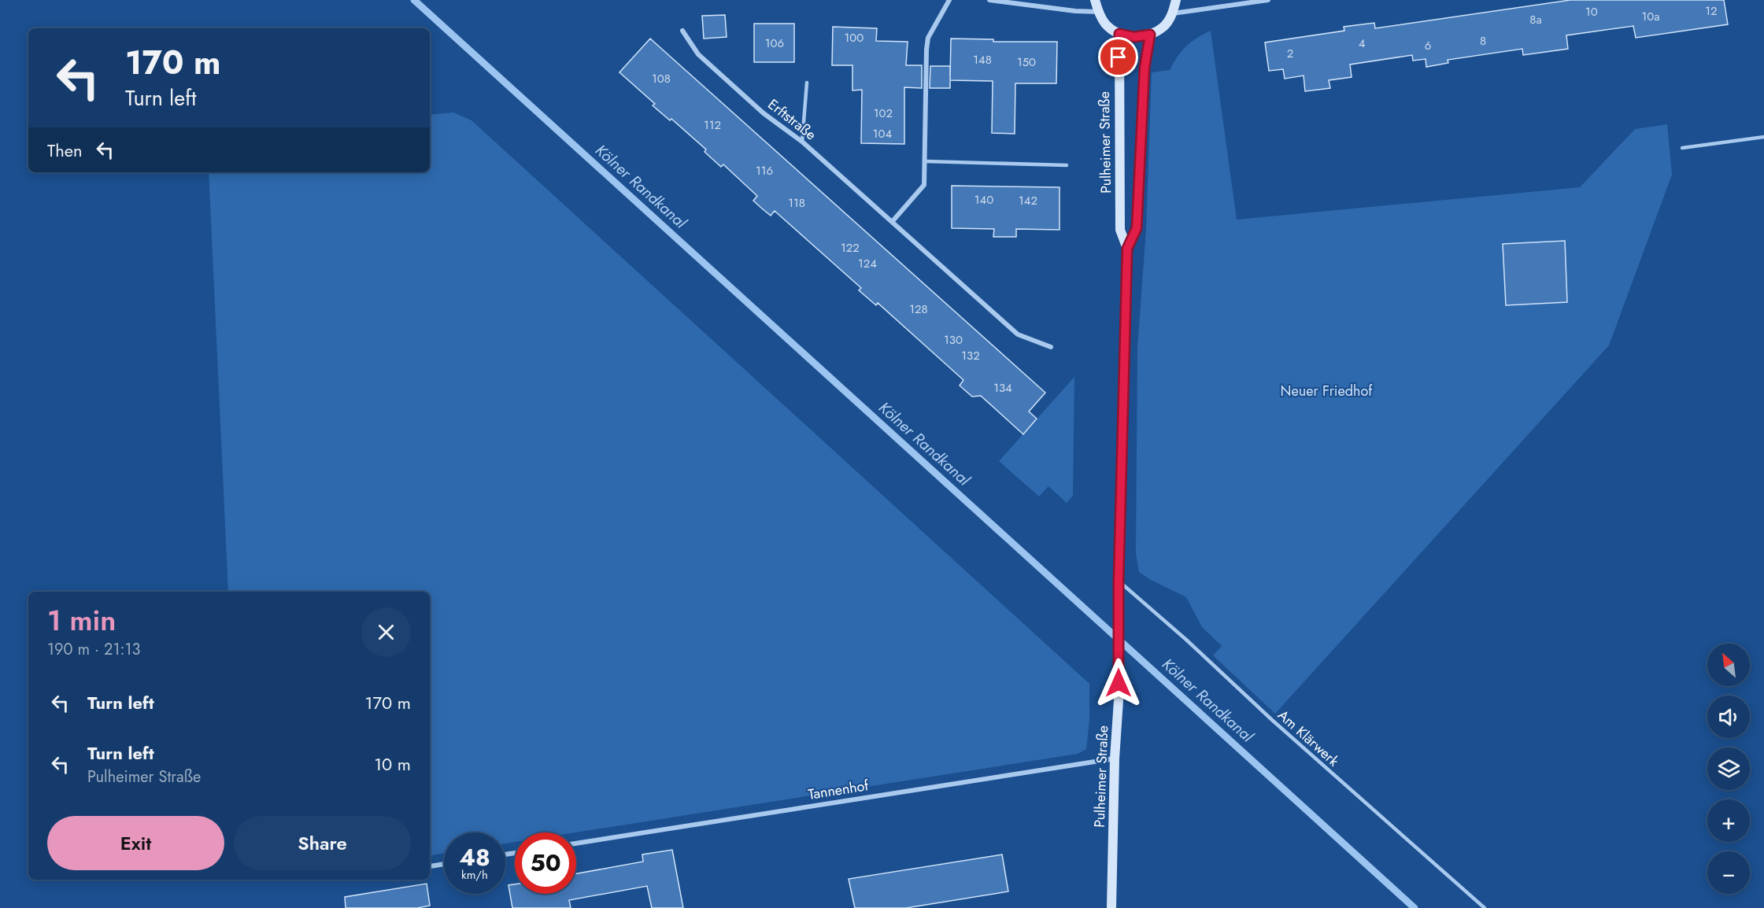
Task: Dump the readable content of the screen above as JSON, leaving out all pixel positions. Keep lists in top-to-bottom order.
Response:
{
  "streets": {
    "main road": ["Pulheimer Straße"],
    "street": ["Erftstraße", "Tannenhof"],
    "lane": ["Am Klärwerk"]
  },
  "crossings": [
    ["Pulheimer Straße", "Am Klärwerk"],
    ["Pulheimer Straße", "Tannenhof"]
  ],
  "water": ["Kölner Randkanal"],
  "parks": ["Neuer Friedhof"],
  "house_numbers": [
    "12",
    "10",
    "10a",
    "8a",
    "100",
    "8",
    "106",
    "4",
    "6",
    "2",
    "148",
    "150",
    "108",
    "102",
    "112",
    "104",
    "116",
    "140",
    "142",
    "118",
    "122",
    "124",
    "128",
    "130",
    "132",
    "134"
  ],
  "north": "top left",
  "page": {
    "turn": ["170 m", "Turn left"],
    "then": "Then",
    "heading": ["1 min", "190 m · 21:13"],
    "map_buttons": ["+", "−"],
    "list": [
      {
        "name": "Turn left",
        "value": "170 m"
      },
      {
        "name": "Turn left",
        "note": "Pulheimer Straße",
        "value": "10 m"
      }
    ],
    "buttons": ["Exit", "Share"],
    "speed": "48 km/h",
    "limit": "50"
  }
}
